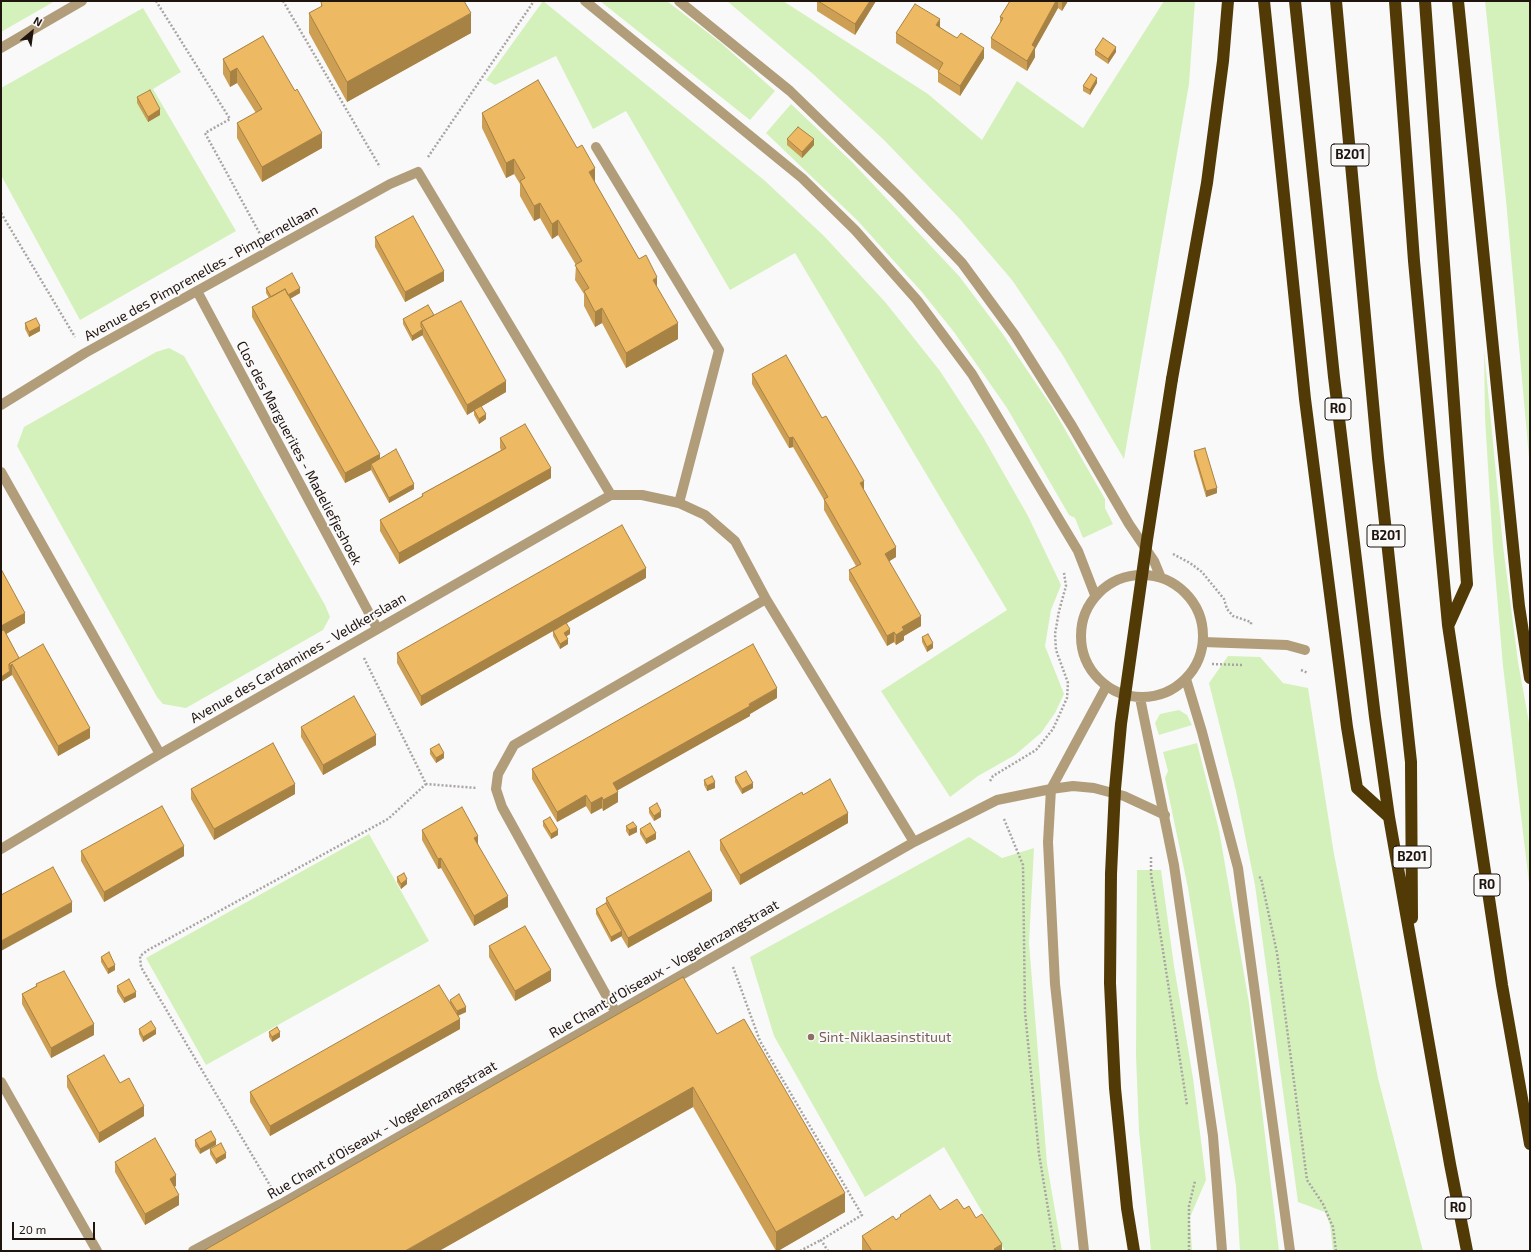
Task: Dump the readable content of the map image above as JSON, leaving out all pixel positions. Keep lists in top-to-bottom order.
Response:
{
  "streets": {
    "highway": ["B201", "R0"],
    "street": [
      "Avenue des Pimprenelles - Pimpernellaan",
      "Clos des Marguerites - Madeliefjeshoek",
      "Avenue des Cardamines - Veldkerslaan",
      "Rue Chant d'Oiseaux - Vogelenzangstraat"
    ]
  },
  "crossings": [
    ["B201", "R0"],
    ["Avenue des Pimprenelles - Pimpernellaan", "Clos des Marguerites - Madeliefjeshoek"],
    ["Clos des Marguerites - Madeliefjeshoek", "Avenue des Cardamines - Veldkerslaan"]
  ],
  "places": ["Sint-Niklaasinstituut"],
  "scale_bar": "20 m",
  "north": "top right"
}
